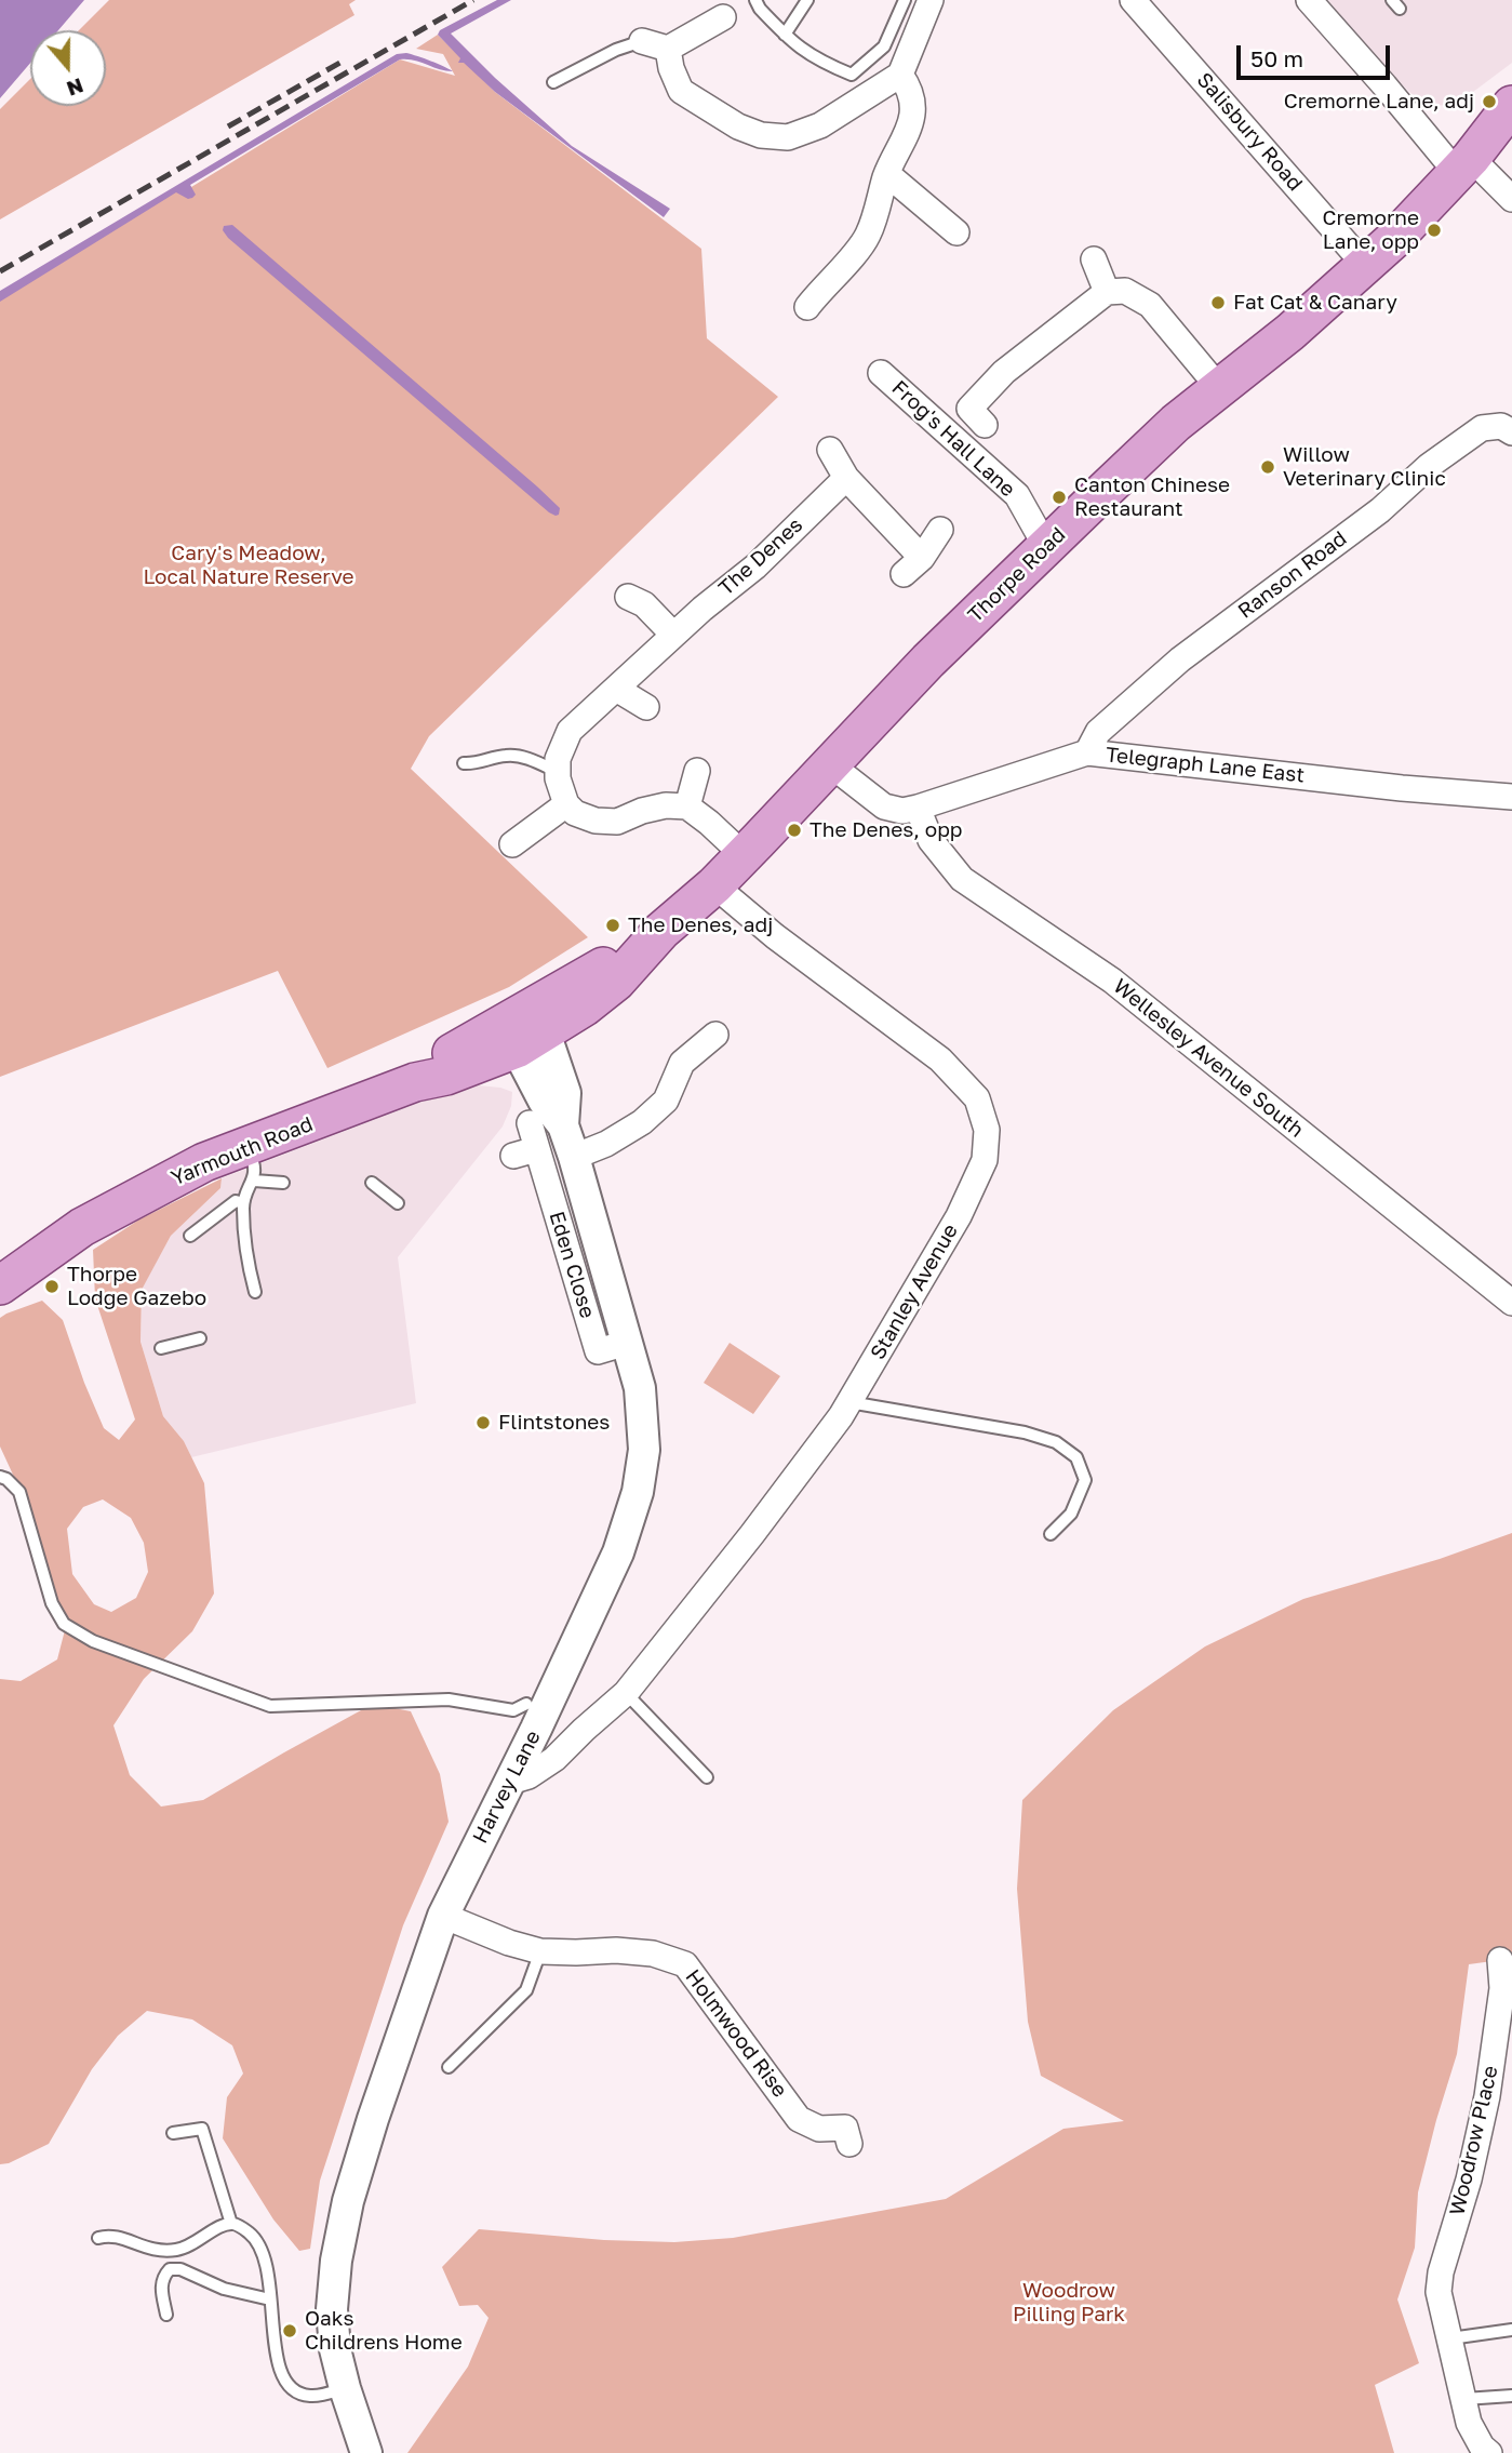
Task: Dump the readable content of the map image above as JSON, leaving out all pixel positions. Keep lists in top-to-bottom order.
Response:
{
  "streets": {
    "main road": ["Thorpe Road", "Yarmouth Road"],
    "street": [
      "Salisbury Road",
      "Frog's Hall Lane",
      "The Denes",
      "Ranson Road",
      "Telegraph Lane East",
      "Wellesley Avenue South",
      "Eden Close",
      "Stanley Avenue",
      "Harvey Lane",
      "Holmwood Rise",
      "Woodrow Place"
    ]
  },
  "crossings": [
    ["Salisbury Road", "Thorpe Road"],
    ["Frog's Hall Lane", "Thorpe Road"],
    ["Thorpe Road", "Telegraph Lane East"],
    ["Thorpe Road", "Yarmouth Road"],
    ["Thorpe Road", "Stanley Avenue"],
    ["Thorpe Road", "Harvey Lane"],
    ["Ranson Road", "Telegraph Lane East"],
    ["Telegraph Lane East", "Wellesley Avenue South"],
    ["Yarmouth Road", "Harvey Lane"],
    ["Eden Close", "Harvey Lane"],
    ["Stanley Avenue", "Harvey Lane"],
    ["Harvey Lane", "Holmwood Rise"]
  ],
  "parks": ["Cary's Meadow, Local Nature Reserve", "Woodrow Pilling Park"],
  "places": [
    "Cremorne Lane, adj",
    "Cremorne Lane, opp",
    "Fat Cat & Canary",
    "Willow Veterinary Clinic",
    "Canton Chinese Restaurant",
    "The Denes, opp",
    "The Denes, adj",
    "Thorpe Lodge Gazebo",
    "Flintstones",
    "Oaks Childrens Home"
  ],
  "scale_bar": "50 m",
  "north": "bottom"
}
